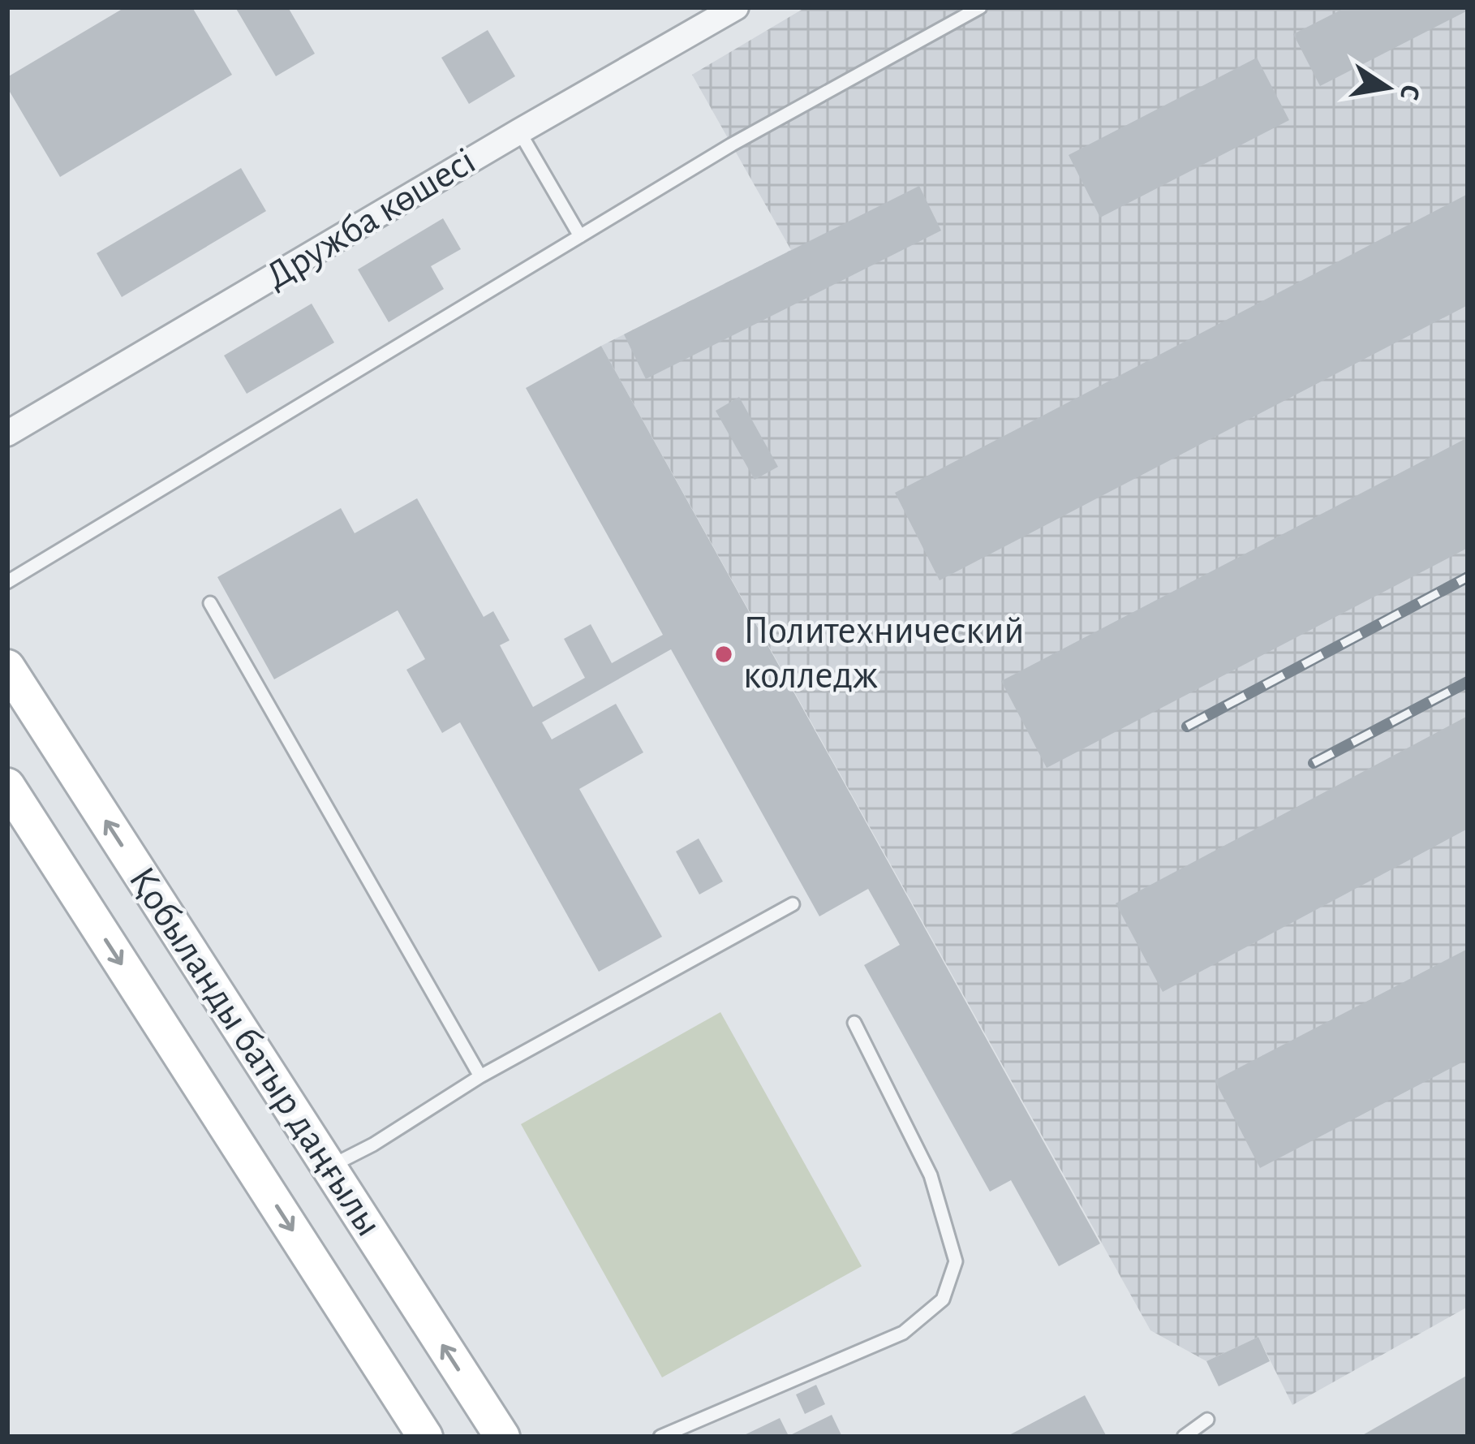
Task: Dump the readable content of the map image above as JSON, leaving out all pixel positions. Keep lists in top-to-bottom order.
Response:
{
  "streets": {
    "main road": ["Қобыланды батыр даңғылы"],
    "street": ["Дружба көшесі"]
  },
  "places": ["Политехнический колледж"],
  "north": "right"
}
